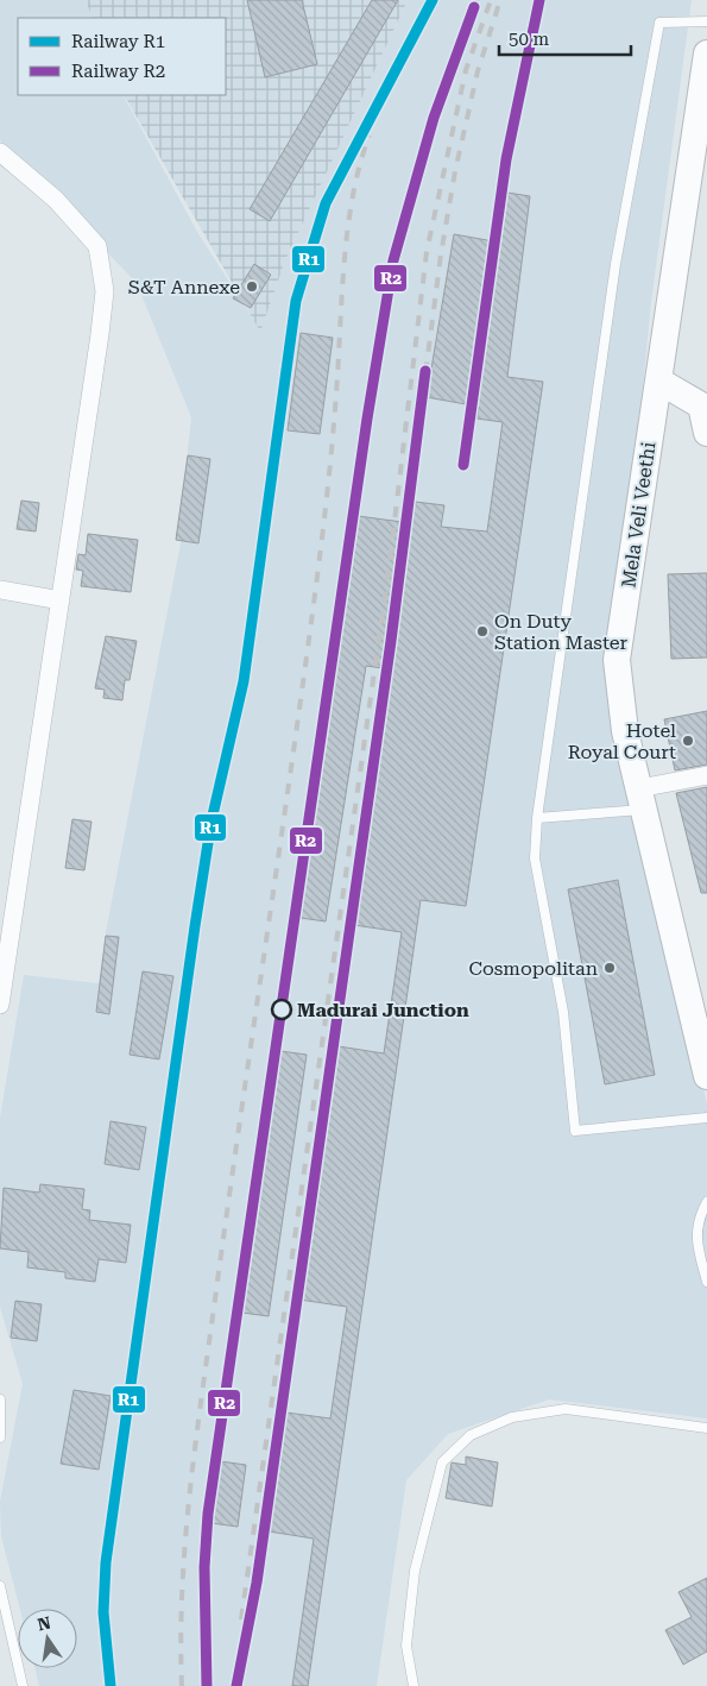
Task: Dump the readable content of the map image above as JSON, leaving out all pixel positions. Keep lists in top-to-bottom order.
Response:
{
  "streets": {
    "main road": ["Mela Veli Veethi"]
  },
  "places": [
    "S&T Annexe",
    "On Duty Station Master",
    "Hotel Royal Court",
    "Cosmopolitan",
    "Madurai Junction"
  ],
  "lines": ["rail line R1", "rail line R2"],
  "legend": ["Railway R1", "Railway R2"],
  "scale_bar": "50 m",
  "north": "top"
}
